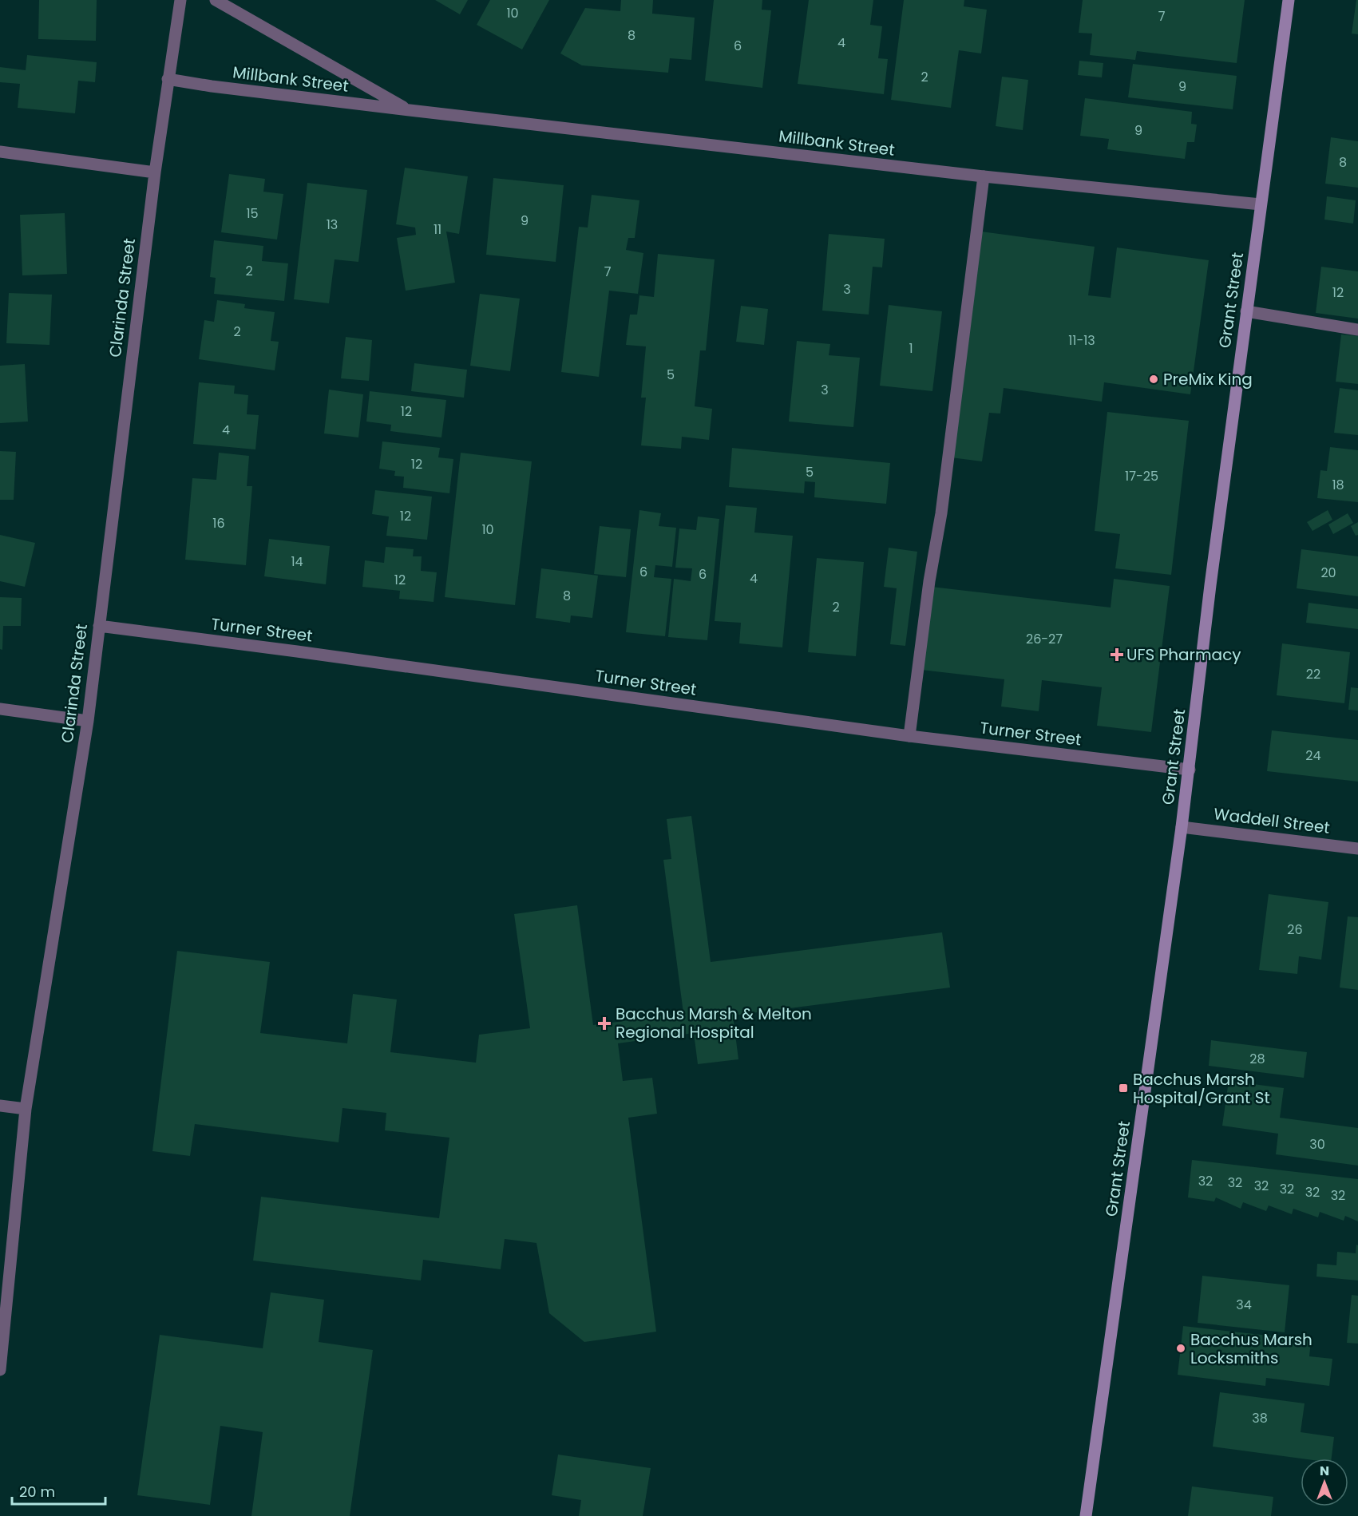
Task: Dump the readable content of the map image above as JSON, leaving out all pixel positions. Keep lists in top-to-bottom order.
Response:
{
  "streets": {
    "main road": ["Grant Street"],
    "street": [
      "Millbank Street",
      "Clarinda Street",
      "Turner Street",
      "Waddell Street"
    ]
  },
  "crossings": [
    ["Millbank Street", "Clarinda Street"],
    ["Millbank Street", "Grant Street"],
    ["Clarinda Street", "Turner Street"],
    ["Grant Street", "Turner Street"],
    ["Grant Street", "Waddell Street"]
  ],
  "places": {
    "other": ["PreMix King", "Bacchus Marsh Locksmiths"],
    "health": ["UFS Pharmacy", "Bacchus Marsh & Melton Regional Hospital"],
    "transit": ["Bacchus Marsh Hospital/Grant St"]
  },
  "house_numbers": [
    "10",
    "7",
    "8",
    "4",
    "6",
    "2",
    "9",
    "9",
    "8",
    "15",
    "9",
    "13",
    "11",
    "2",
    "7",
    "3",
    "12",
    "2",
    "11-13",
    "1",
    "5",
    "3",
    "12",
    "4",
    "12",
    "5",
    "17-25",
    "18",
    "12",
    "16",
    "10",
    "14",
    "6",
    "20",
    "6",
    "4",
    "12",
    "8",
    "2",
    "26-27",
    "22",
    "24",
    "26",
    "28",
    "30",
    "32",
    "32",
    "32",
    "32",
    "32",
    "32",
    "34",
    "38"
  ],
  "scale_bar": "20 m",
  "north": "top"
}
